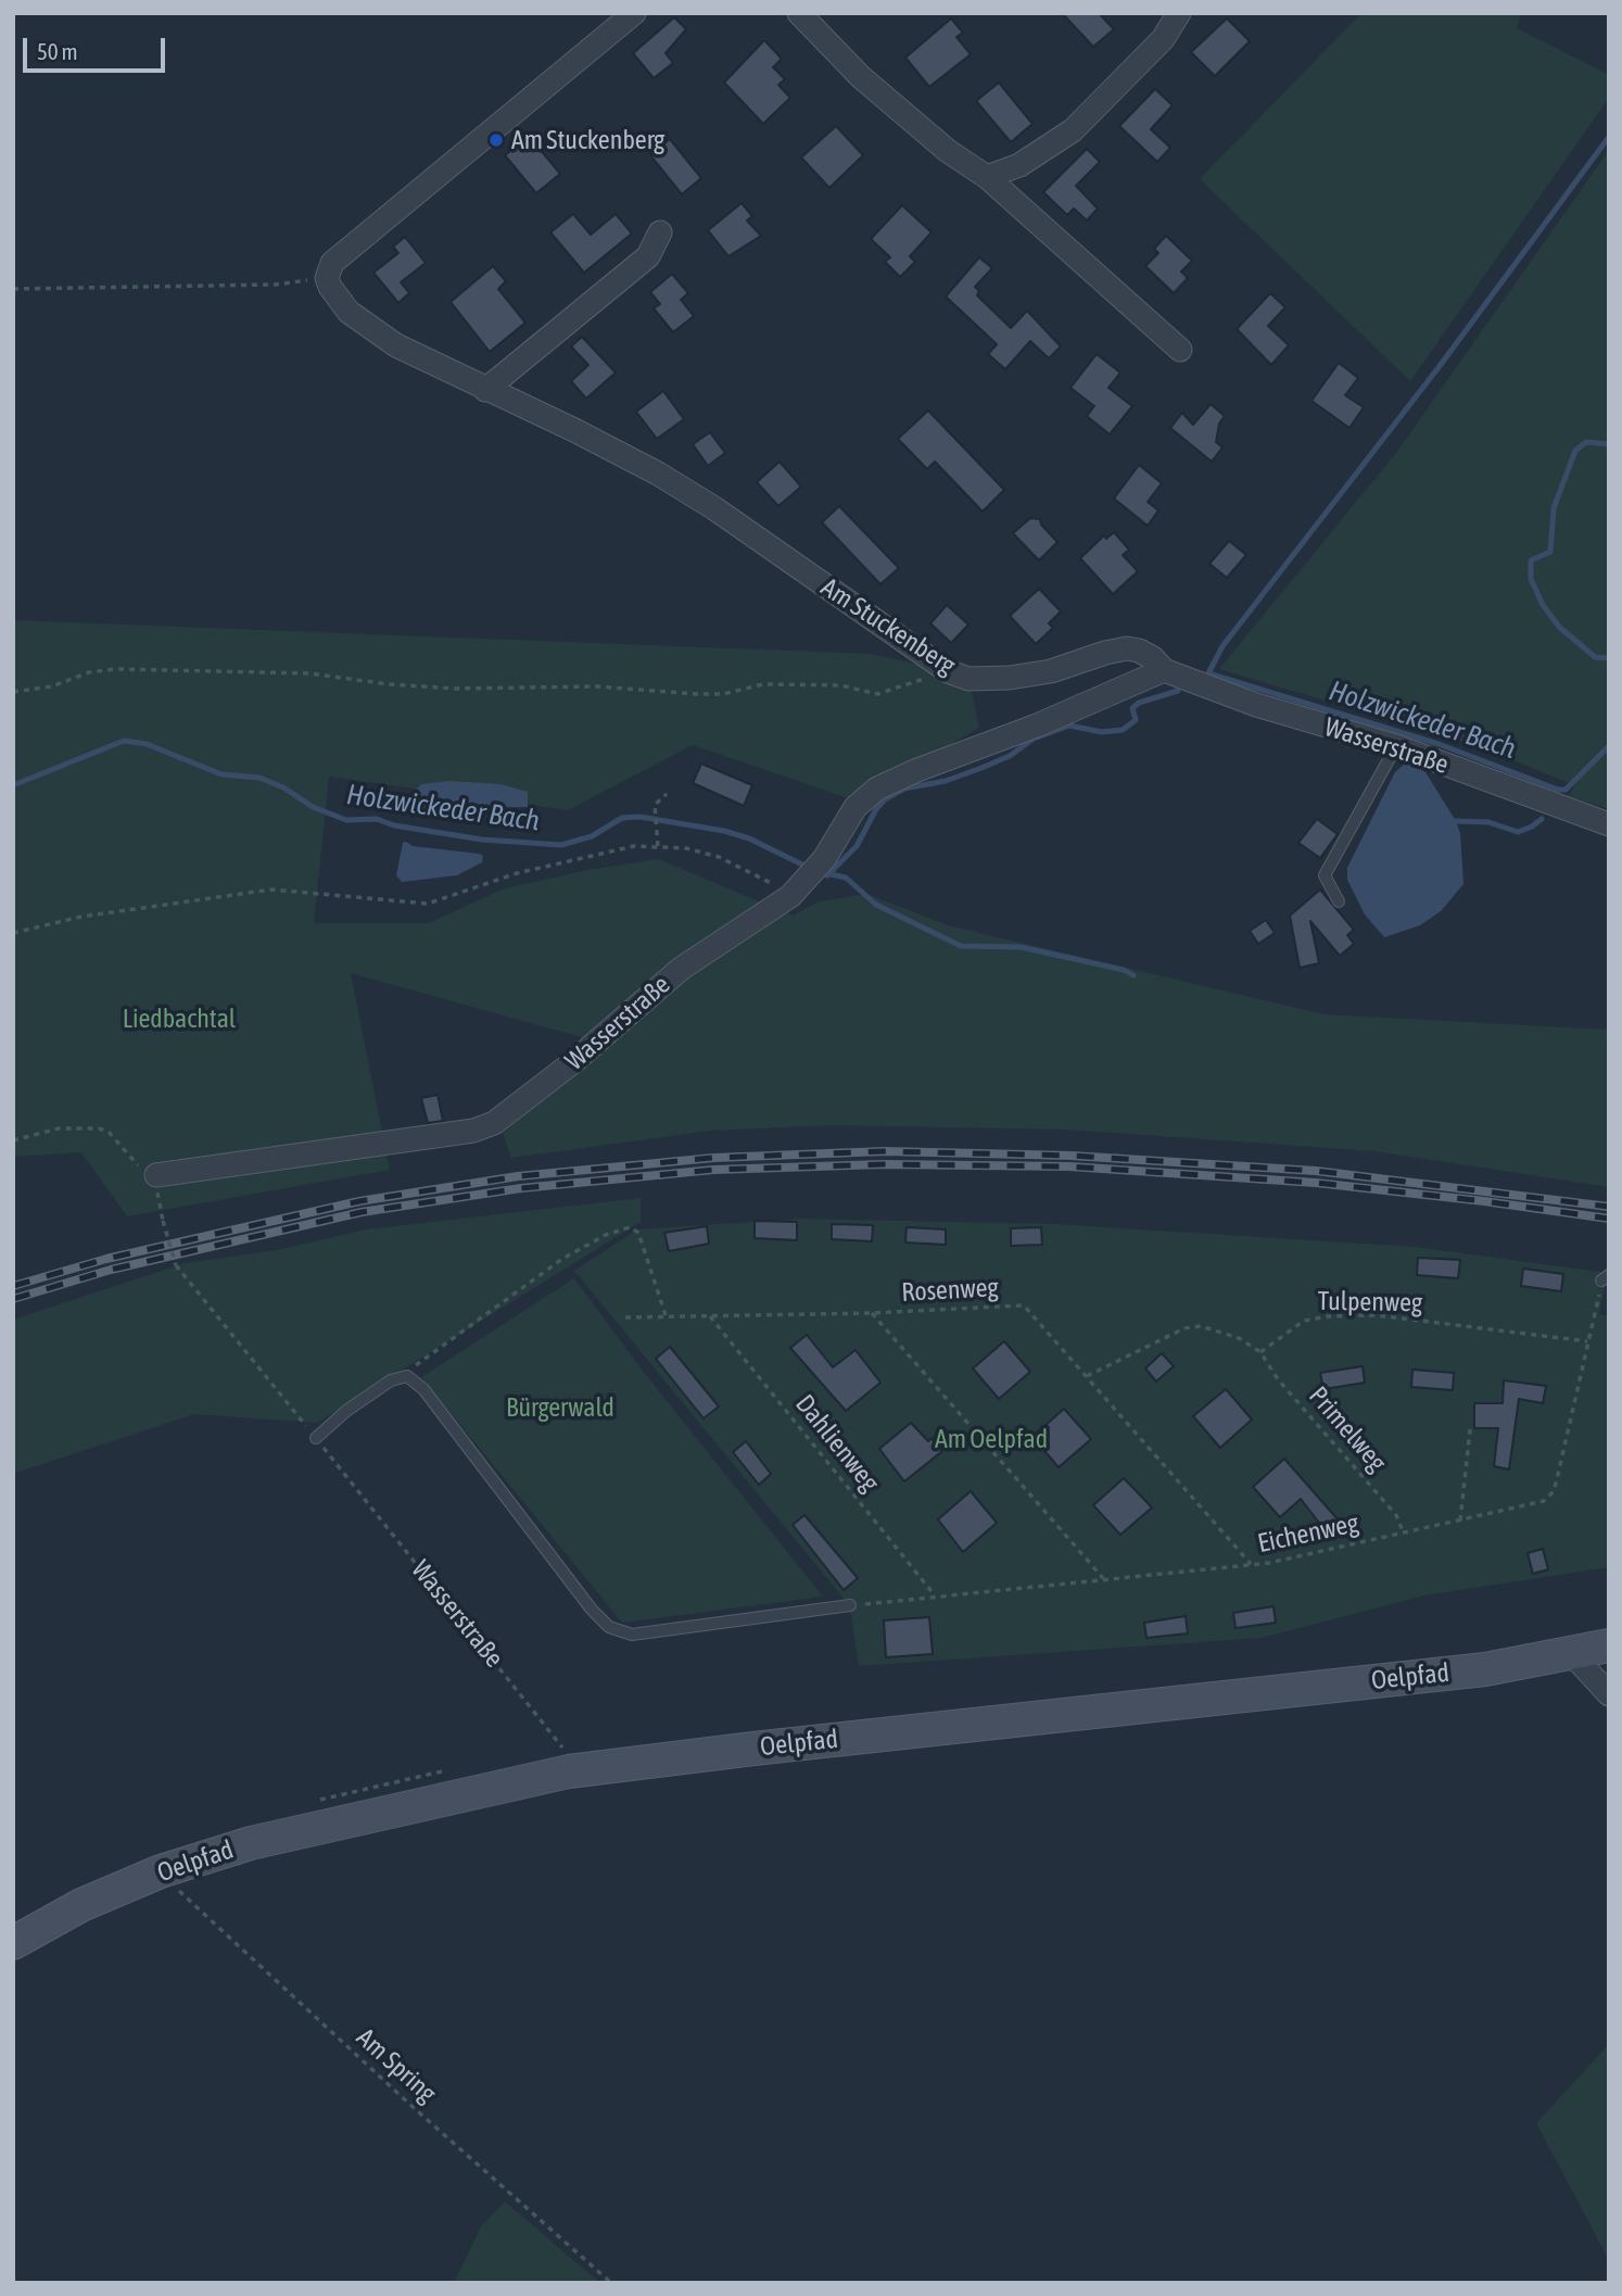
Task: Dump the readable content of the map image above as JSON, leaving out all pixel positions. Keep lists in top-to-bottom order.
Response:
{
  "streets": {
    "street": ["Am Stuckenberg", "Wasserstraße", "Oelpfad"],
    "path": [
      "Rosenweg",
      "Tulpenweg",
      "Primelweg",
      "Dahlienweg",
      "Eichenweg",
      "Am Spring"
    ]
  },
  "crossings": [
    ["Am Stuckenberg", "Wasserstraße"],
    ["Rosenweg", "Dahlienweg"],
    ["Rosenweg", "Eichenweg"],
    ["Tulpenweg", "Primelweg"],
    ["Tulpenweg", "Eichenweg"],
    ["Primelweg", "Eichenweg"],
    ["Dahlienweg", "Eichenweg"],
    ["Oelpfad", "Am Spring"]
  ],
  "water": ["Holzwickeder Bach"],
  "parks": ["Liedbachtal", "Bürgerwald", "Am Oelpfad"],
  "places": ["Am Stuckenberg"],
  "scale_bar": "50 m"
}
